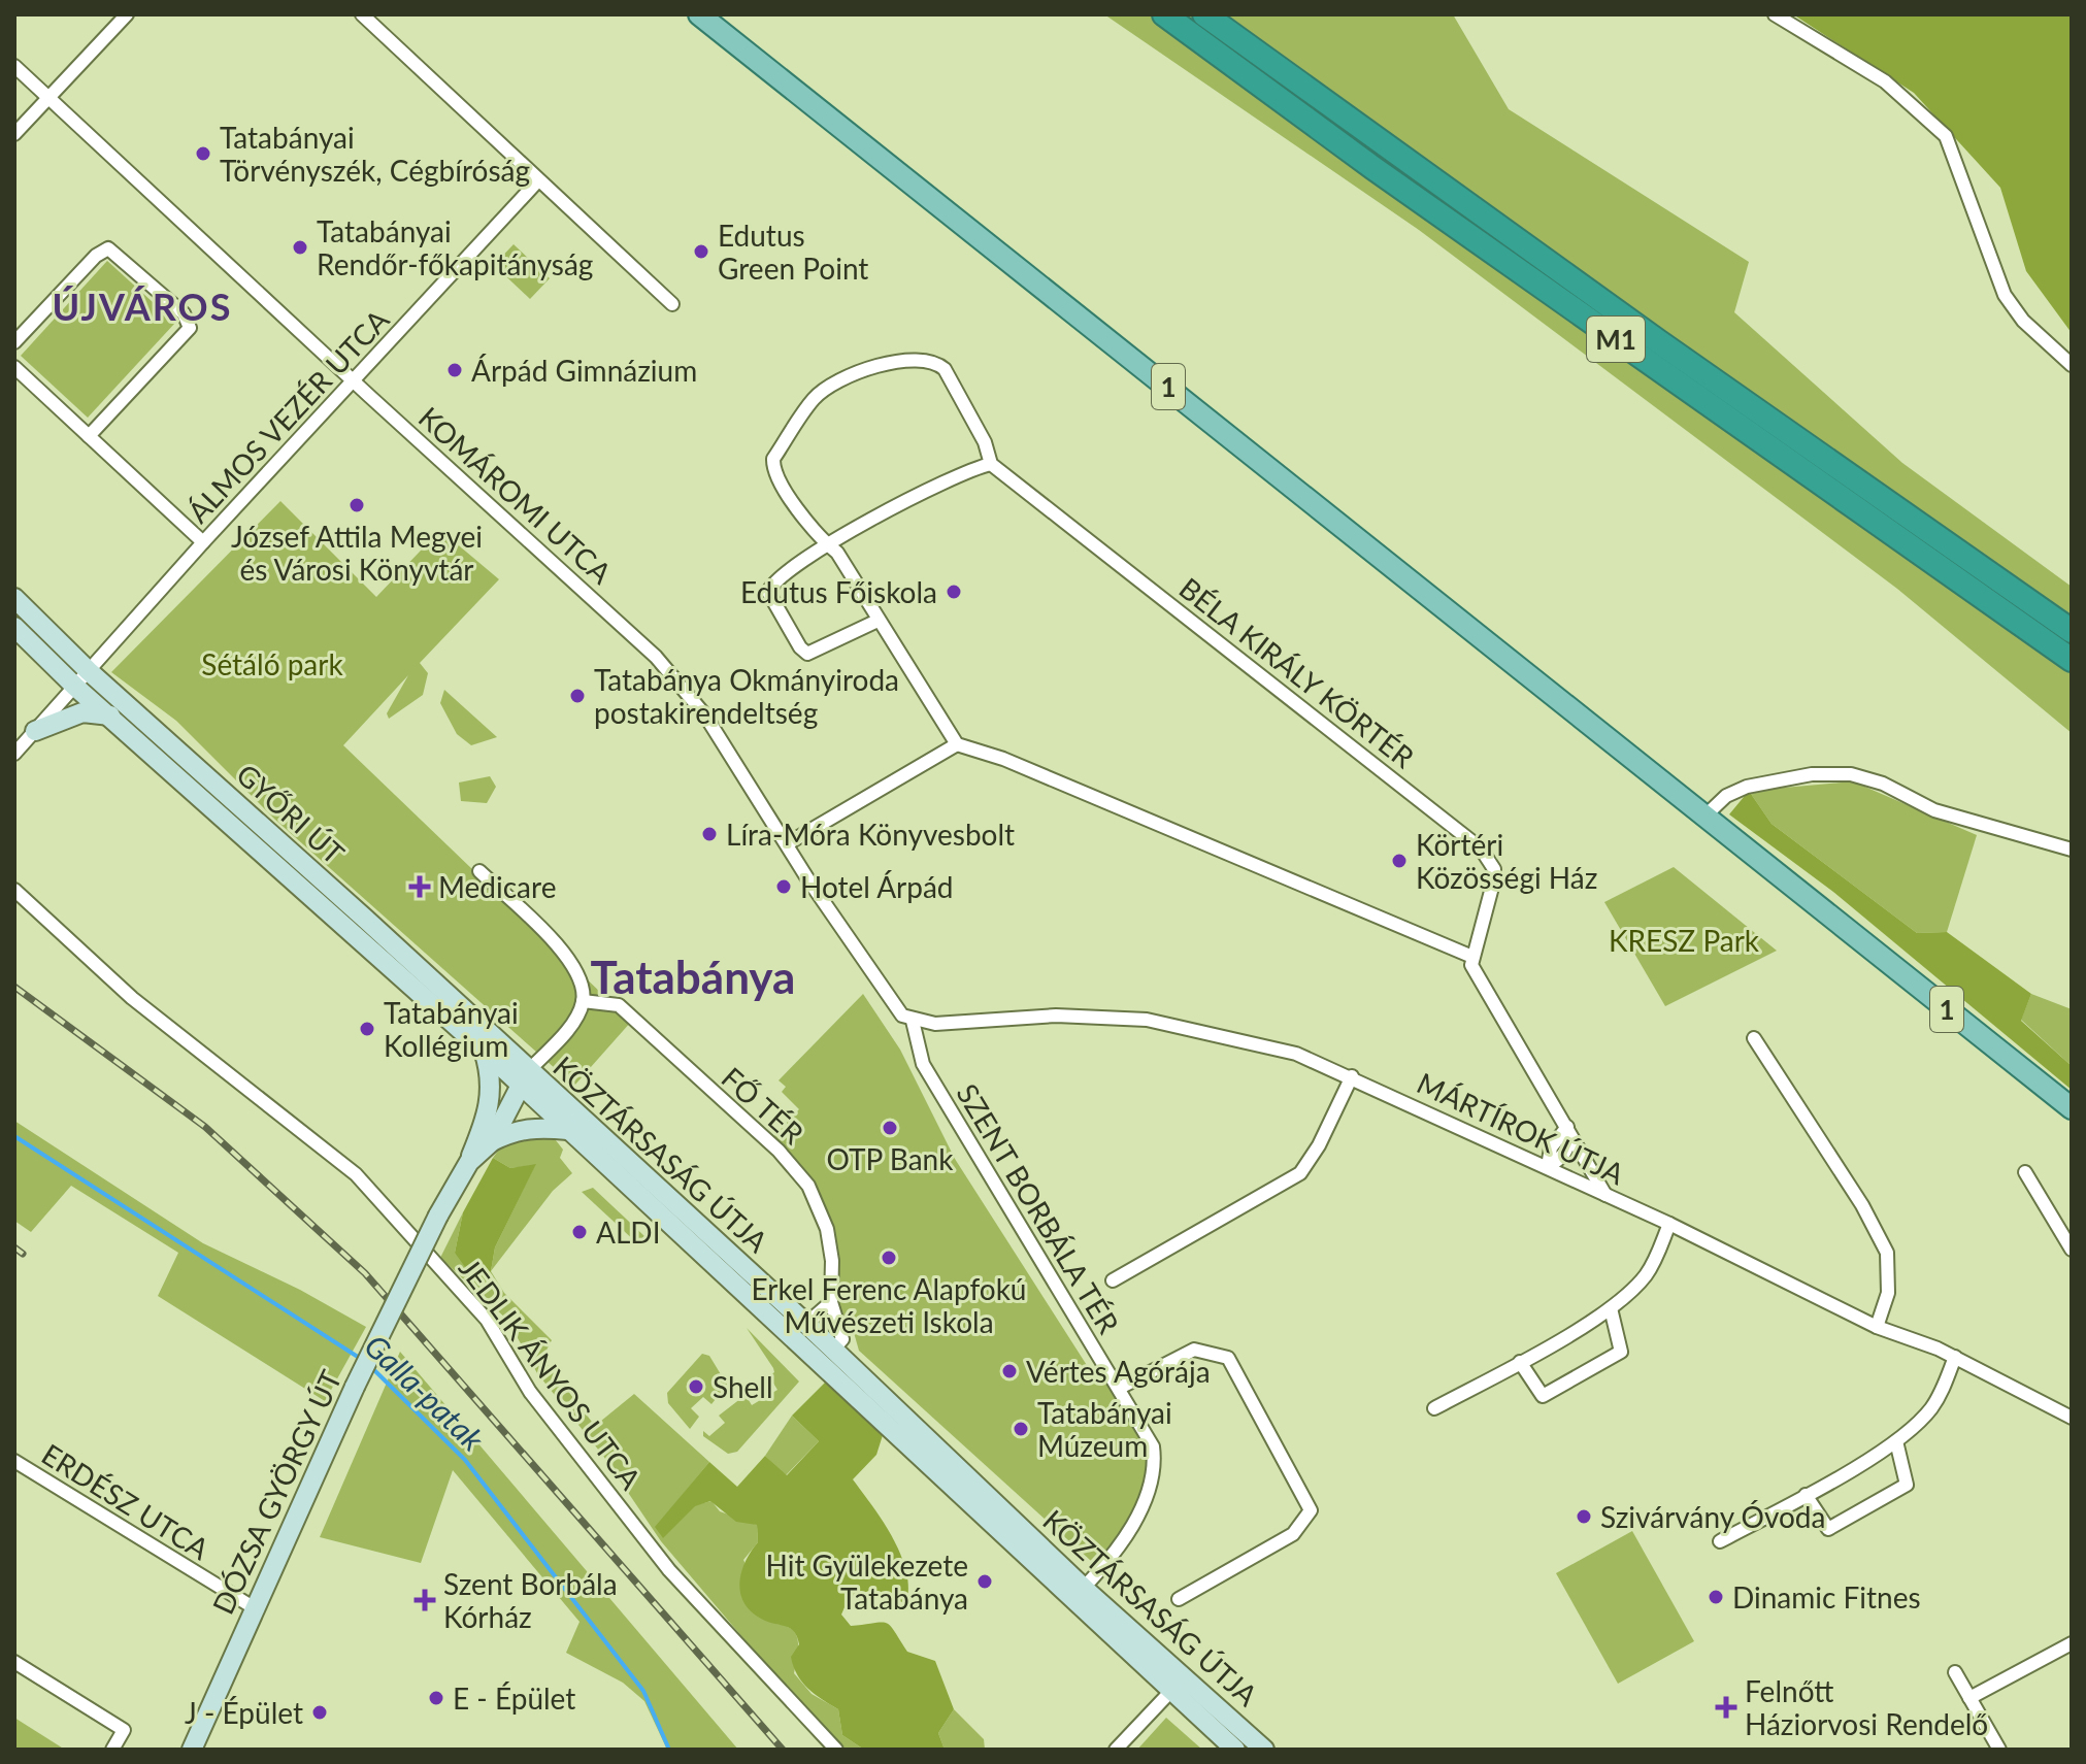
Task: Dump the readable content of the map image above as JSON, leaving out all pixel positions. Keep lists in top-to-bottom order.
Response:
{
  "streets": {
    "highway": ["M1"],
    "main road": ["1"],
    "street": [
      "ÁLMOS VEZÉR UTCA",
      "KOMÁROMI UTCA",
      "BÉLA KIRÁLY KÖRTÉR",
      "GYŐRI ÚT",
      "FŐ TÉR",
      "MÁRTÍROK ÚTJA",
      "KÖZTÁRSASÁG ÚTJA",
      "SZENT BORBÁLA TÉR",
      "JEDLIK ÁNYOS UTCA",
      "DÓZSA GYÖRGY ÚT",
      "ERDÉSZ UTCA"
    ]
  },
  "crossings": [
    ["ÁLMOS VEZÉR UTCA", "KOMÁROMI UTCA"],
    ["ÁLMOS VEZÉR UTCA", "GYŐRI ÚT"],
    ["KOMÁROMI UTCA", "MÁRTÍROK ÚTJA"],
    ["KOMÁROMI UTCA", "SZENT BORBÁLA TÉR"],
    ["GYŐRI ÚT", "KÖZTÁRSASÁG ÚTJA"],
    ["GYŐRI ÚT", "DÓZSA GYÖRGY ÚT"],
    ["FŐ TÉR", "KÖZTÁRSASÁG ÚTJA"],
    ["MÁRTÍROK ÚTJA", "SZENT BORBÁLA TÉR"],
    ["KÖZTÁRSASÁG ÚTJA", "SZENT BORBÁLA TÉR"],
    ["KÖZTÁRSASÁG ÚTJA", "DÓZSA GYÖRGY ÚT"],
    ["DÓZSA GYÖRGY ÚT", "ERDÉSZ UTCA"]
  ],
  "districts": ["ÚJVÁROS", "Tatabánya"],
  "water": ["Galla-patak"],
  "parks": ["Sétáló park", "KRESZ Park"],
  "places": {
    "other": [
      "Tatabányai Törvényszék, Cégbíróság",
      "Tatabányai Rendőr-főkapitányság",
      "Edutus Green Point",
      "Árpád Gimnázium",
      "József Attila Megyei és Városi Könyvtár",
      "Edutus Főiskola",
      "Tatabánya Okmányiroda postakirendeltség",
      "Líra-Móra Könyvesbolt",
      "Körtéri Közösségi Ház",
      "Hotel Árpád",
      "Tatabányai Kollégium",
      "OTP Bank",
      "ALDI",
      "Erkel Ferenc Alapfokú Művészeti Iskola",
      "Vértes Agórája",
      "Shell",
      "Tatabányai Múzeum",
      "Szivárvány Óvoda",
      "Hit Gyülekezete Tatabánya",
      "Dinamic Fitnes",
      "E - Épület",
      "J - Épület"
    ],
    "health": ["Medicare", "Szent Borbála Kórház", "Felnőtt Háziorvosi Rendelő"]
  }
}
